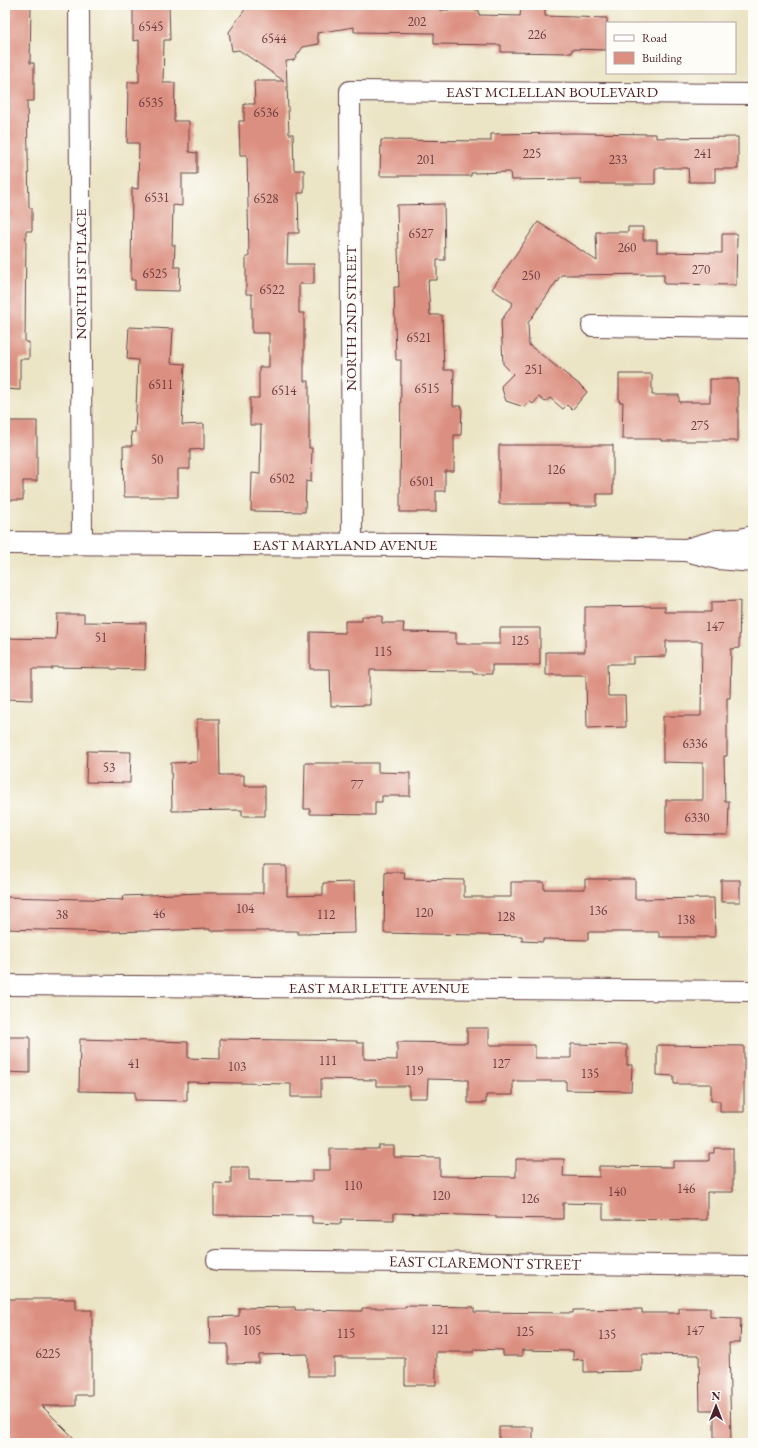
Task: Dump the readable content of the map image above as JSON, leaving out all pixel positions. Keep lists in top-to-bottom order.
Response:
{
  "streets": {
    "street": [
      "EAST MCLELLAN BOULEVARD",
      "NORTH 1ST PLACE",
      "NORTH 2ND STREET",
      "EAST MARYLAND AVENUE",
      "EAST MARLETTE AVENUE",
      "EAST CLAREMONT STREET"
    ]
  },
  "crossings": [
    ["EAST MCLELLAN BOULEVARD", "NORTH 2ND STREET"],
    ["NORTH 1ST PLACE", "EAST MARYLAND AVENUE"],
    ["NORTH 2ND STREET", "EAST MARYLAND AVENUE"]
  ],
  "house_numbers": [
    "202",
    "6545",
    "226",
    "6544",
    "6535",
    "6536",
    "225",
    "241",
    "201",
    "233",
    "6531",
    "6528",
    "6527",
    "260",
    "270",
    "6525",
    "250",
    "6522",
    "6521",
    "251",
    "6511",
    "6515",
    "6514",
    "275",
    "50",
    "126",
    "6502",
    "6501",
    "147",
    "51",
    "125",
    "115",
    "6336",
    "53",
    "77",
    "6330",
    "104",
    "136",
    "120",
    "46",
    "38",
    "112",
    "128",
    "138",
    "111",
    "41",
    "127",
    "103",
    "119",
    "135",
    "110",
    "146",
    "140",
    "120",
    "126",
    "121",
    "105",
    "147",
    "125",
    "115",
    "135",
    "6225"
  ],
  "legend": ["Road", "Building"],
  "north": "top"
}
